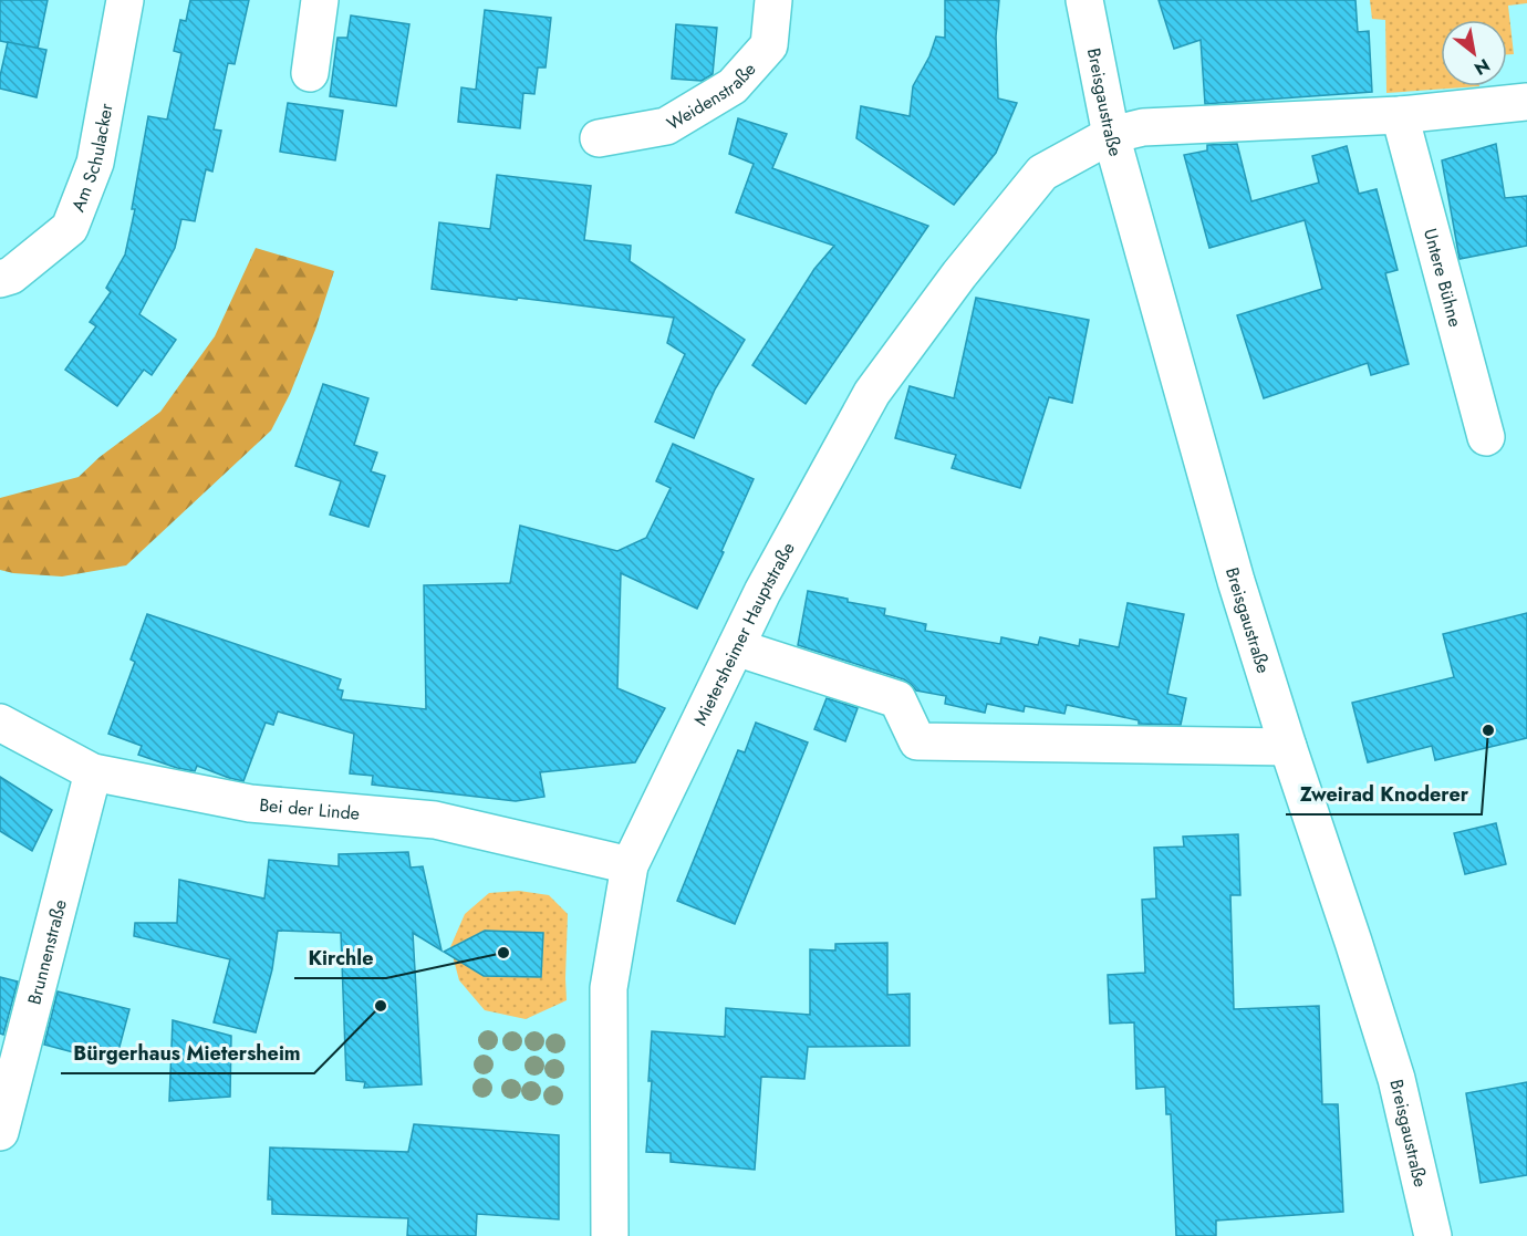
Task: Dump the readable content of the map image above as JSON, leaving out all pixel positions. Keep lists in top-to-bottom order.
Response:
{
  "streets": {
    "street": [
      "Weidenstraße",
      "Breisgaustraße",
      "Am Schulacker",
      "Untere Bühne",
      "Mietersheimer Hauptstraße",
      "Bei der Linde",
      "Brunnenstraße"
    ]
  },
  "crossings": [
    ["Breisgaustraße", "Mietersheimer Hauptstraße"],
    ["Mietersheimer Hauptstraße", "Bei der Linde"],
    ["Bei der Linde", "Brunnenstraße"]
  ],
  "places": ["Zweirad Knoderer", "Kirchle", "Bürgerhaus Mietersheim"],
  "north": "bottom right"
}
